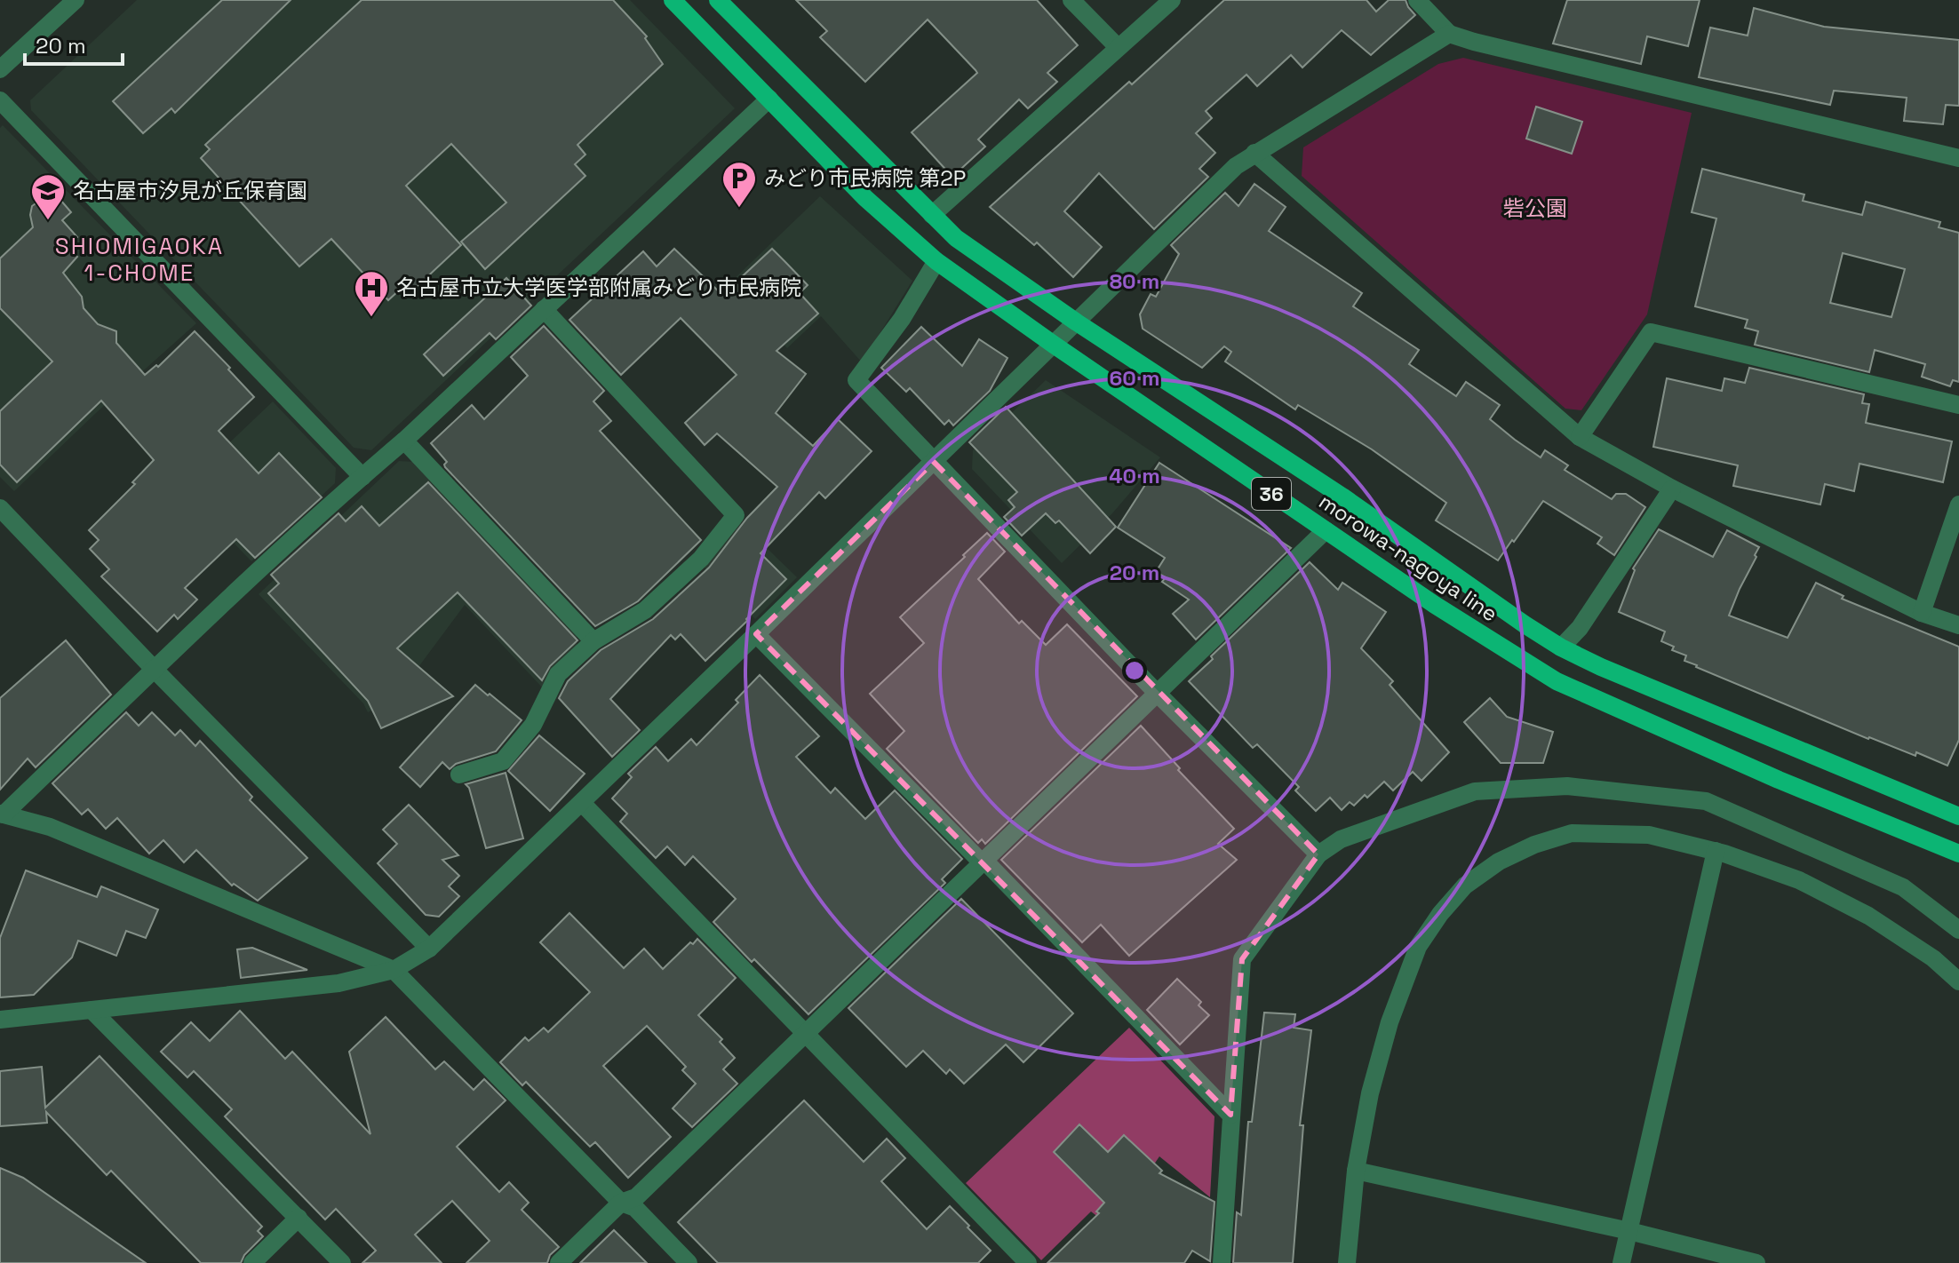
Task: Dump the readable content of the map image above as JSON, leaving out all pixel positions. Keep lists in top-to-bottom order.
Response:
{
  "streets": {
    "main road": ["36", "morowa-nagoya line"]
  },
  "districts": ["SHIOMIGAOKA 1-CHOME"],
  "parks": ["砦公園"],
  "places": {
    "parking": ["みどり市民病院 第2P"],
    "school or university": ["名古屋市汐見が丘保育園"],
    "hospital": ["名古屋市立大学医学部附属みどり市民病院"]
  },
  "scale_bar": "20 m",
  "rings": [
    "80 m",
    "60 m",
    "40 m",
    "20 m"
  ]
}
